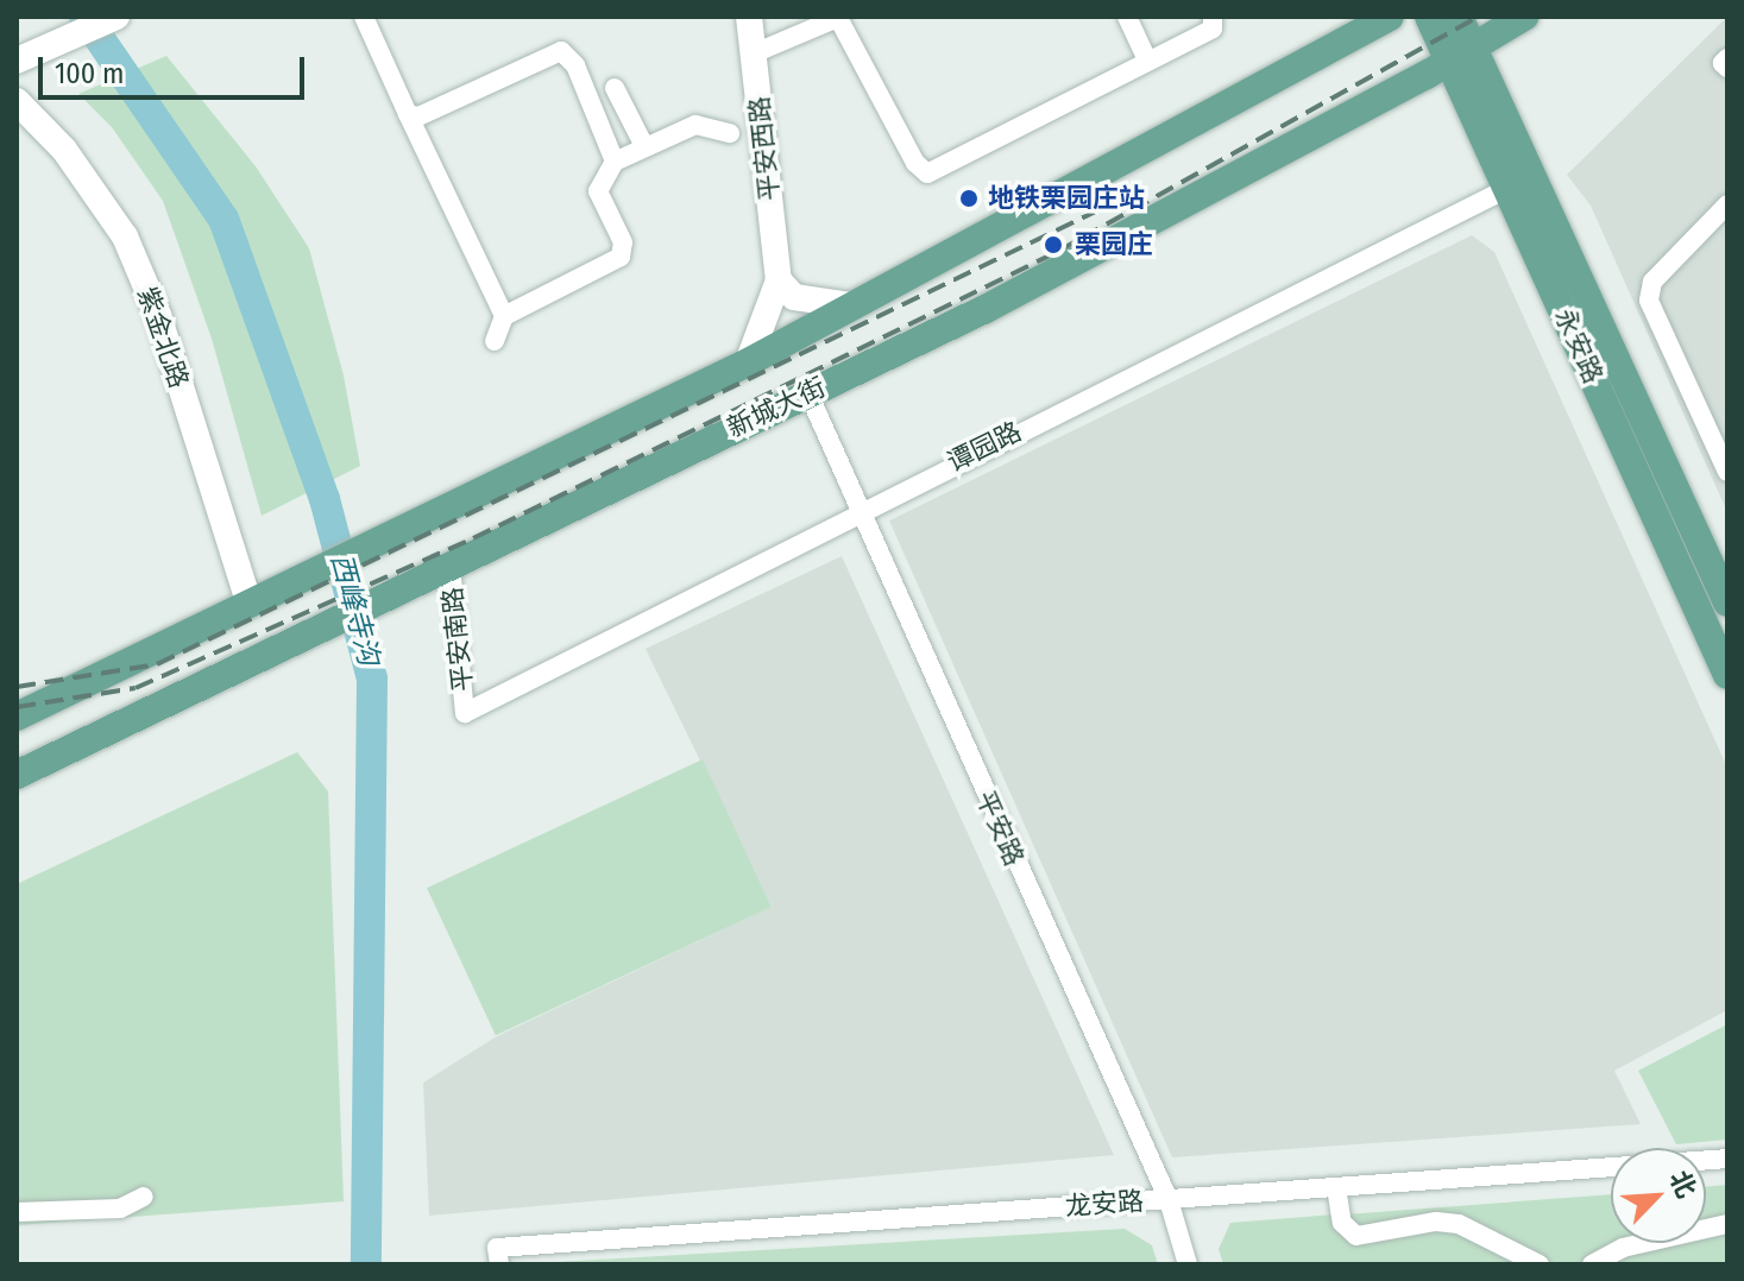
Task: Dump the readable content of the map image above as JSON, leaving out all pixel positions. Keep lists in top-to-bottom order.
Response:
{
  "streets": {
    "main road": ["永安路", "新城大街"],
    "street": [
      "平安西路",
      "紫金北路",
      "谭园路",
      "平安南路",
      "平安路",
      "龙安路"
    ]
  },
  "crossings": [
    ["紫金北路", "新城大街"],
    ["永安路", "新城大街"],
    ["永安路", "谭园路"],
    ["新城大街", "平安南路"],
    ["新城大街", "平安路"],
    ["谭园路", "平安南路"],
    ["谭园路", "平安路"],
    ["平安路", "龙安路"]
  ],
  "water": ["西峰寺沟"],
  "places": ["地铁栗园庄站", "栗园庄"],
  "scale_bar": "100 m",
  "north": "top right"
}
